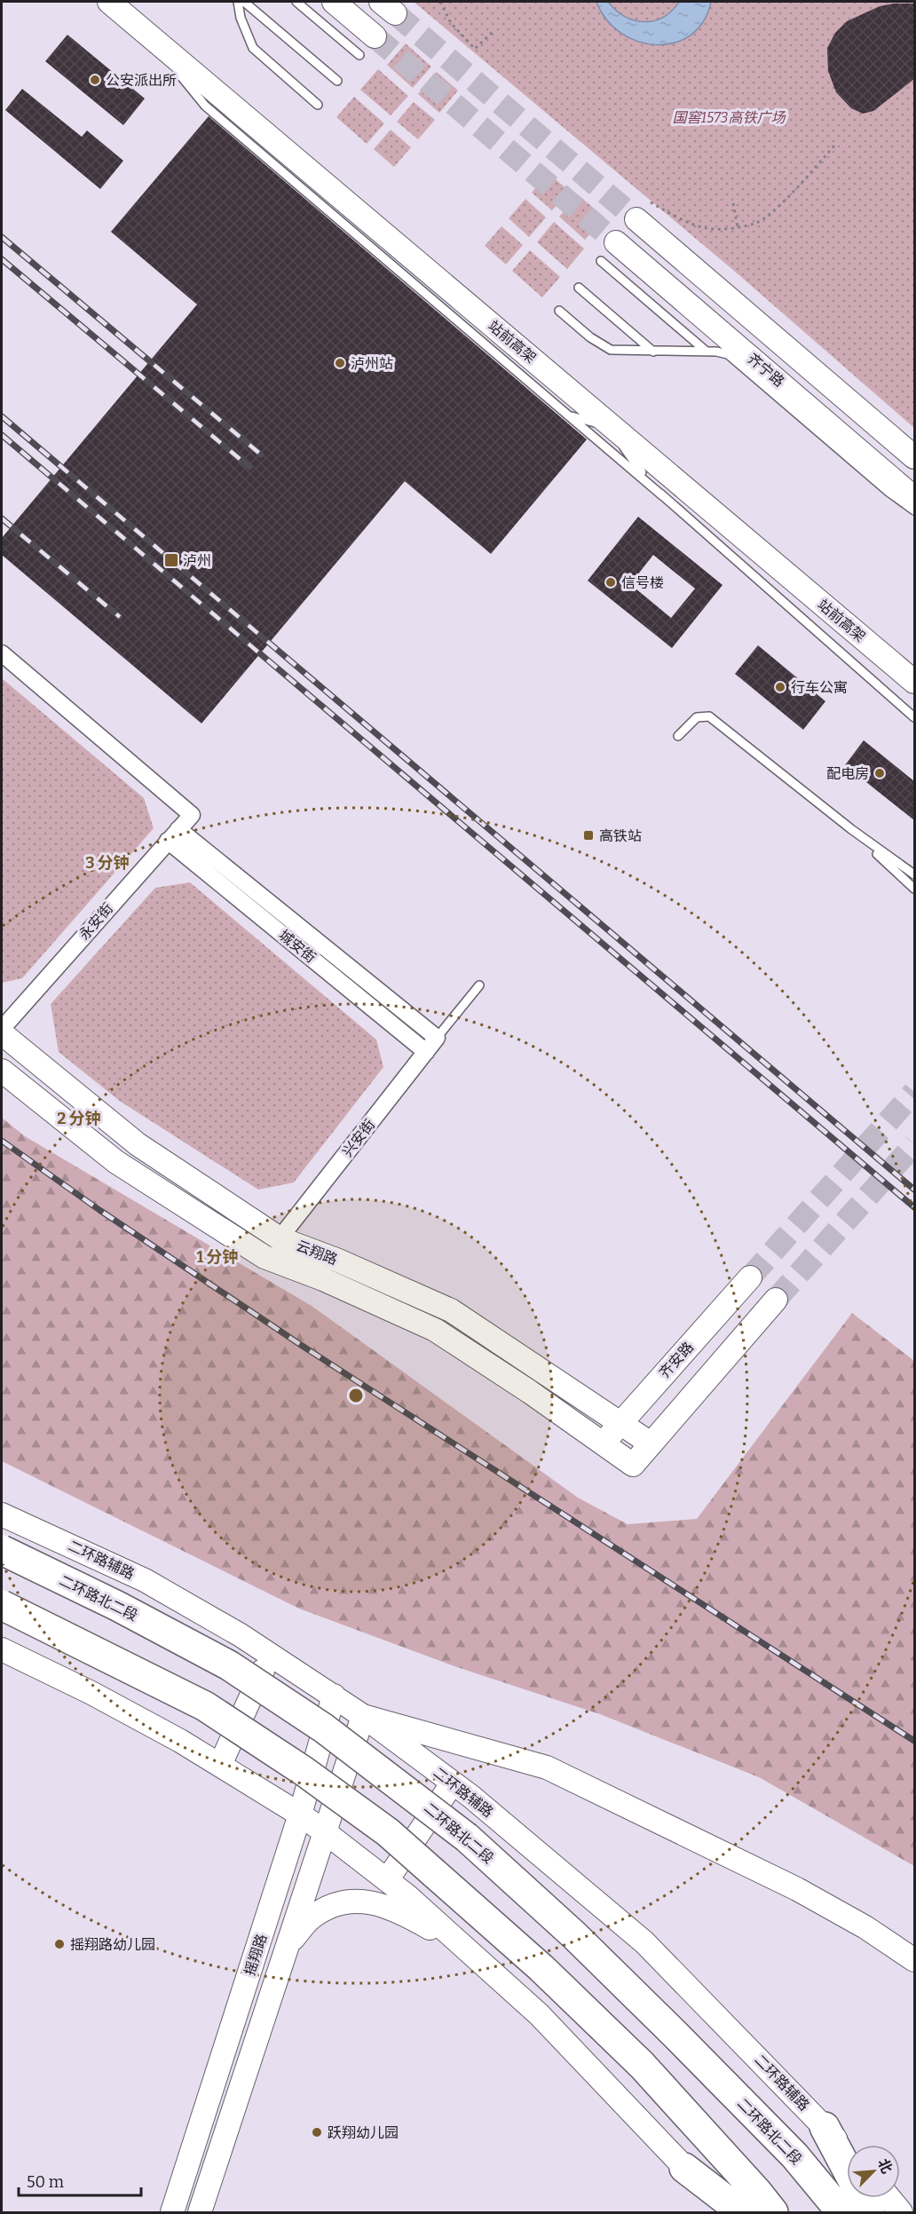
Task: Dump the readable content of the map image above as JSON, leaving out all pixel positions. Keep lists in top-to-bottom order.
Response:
{
  "streets": {
    "highway": ["二环路北二段"],
    "street": [
      "站前高架",
      "齐宁路",
      "永安街",
      "城安街",
      "兴安街",
      "云翔路",
      "齐安路",
      "二环路辅路",
      "摇翔路"
    ]
  },
  "crossings": [
    ["永安街", "城安街"],
    ["城安街", "兴安街"],
    ["兴安街", "云翔路"],
    ["云翔路", "齐安路"],
    ["二环路辅路", "摇翔路"]
  ],
  "parks": ["国窖1573高铁广场"],
  "places": {
    "other": [
      "公安派出所",
      "泸州站",
      "信号楼",
      "行车公寓",
      "配电房",
      "摇翔路幼儿园",
      "跃翔幼儿园"
    ],
    "transit": ["泸州", "高铁站"]
  },
  "scale_bar": "50 m",
  "north": "top right",
  "rings": ["3 分钟", "2 分钟", "1 分钟"]
}
